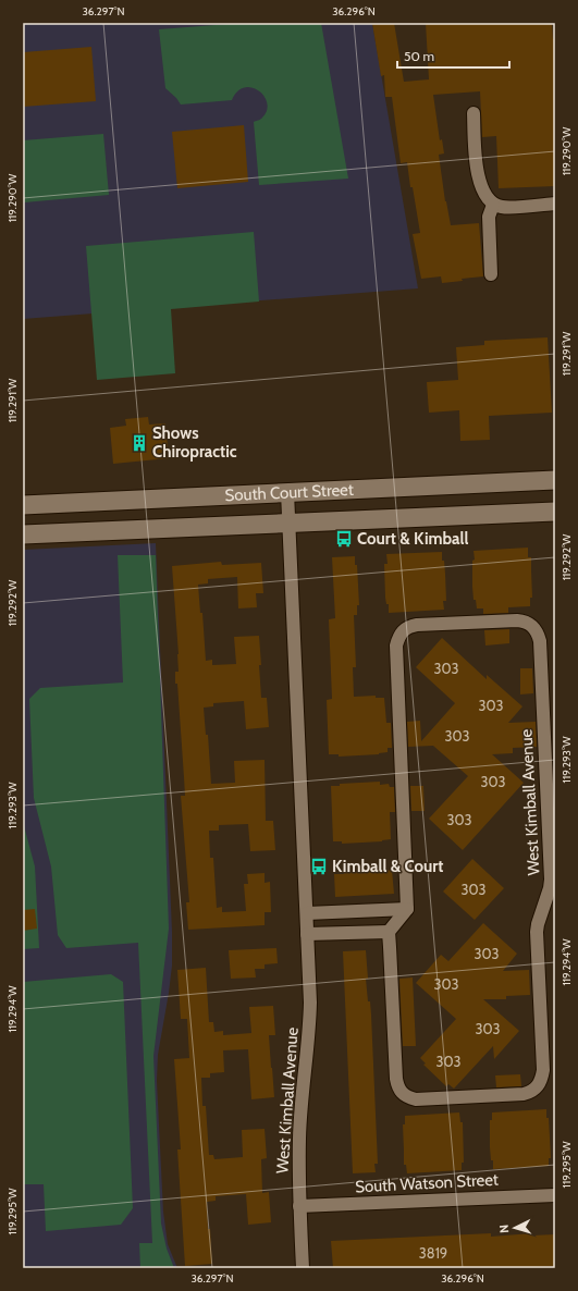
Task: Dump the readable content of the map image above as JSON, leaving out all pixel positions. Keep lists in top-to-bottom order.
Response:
{
  "streets": {
    "street": ["South Court Street", "West Kimball Avenue", "South Watson Street"]
  },
  "crossings": [
    ["South Court Street", "West Kimball Avenue"],
    ["West Kimball Avenue", "South Watson Street"]
  ],
  "places": {
    "building": ["Shows Chiropractic"],
    "bus stop": ["Court & Kimball", "Kimball & Court"]
  },
  "house_numbers": [
    "303",
    "303",
    "303",
    "303",
    "303",
    "303",
    "303",
    "303",
    "303",
    "303",
    "3819"
  ],
  "scale_bar": "50 m",
  "north": "left",
  "coordinates": [
    "36.297°N",
    "36.296°N",
    "119.290°W",
    "119.291°W",
    "119.292°W",
    "119.293°W",
    "119.294°W",
    "119.295°W"
  ]
}
